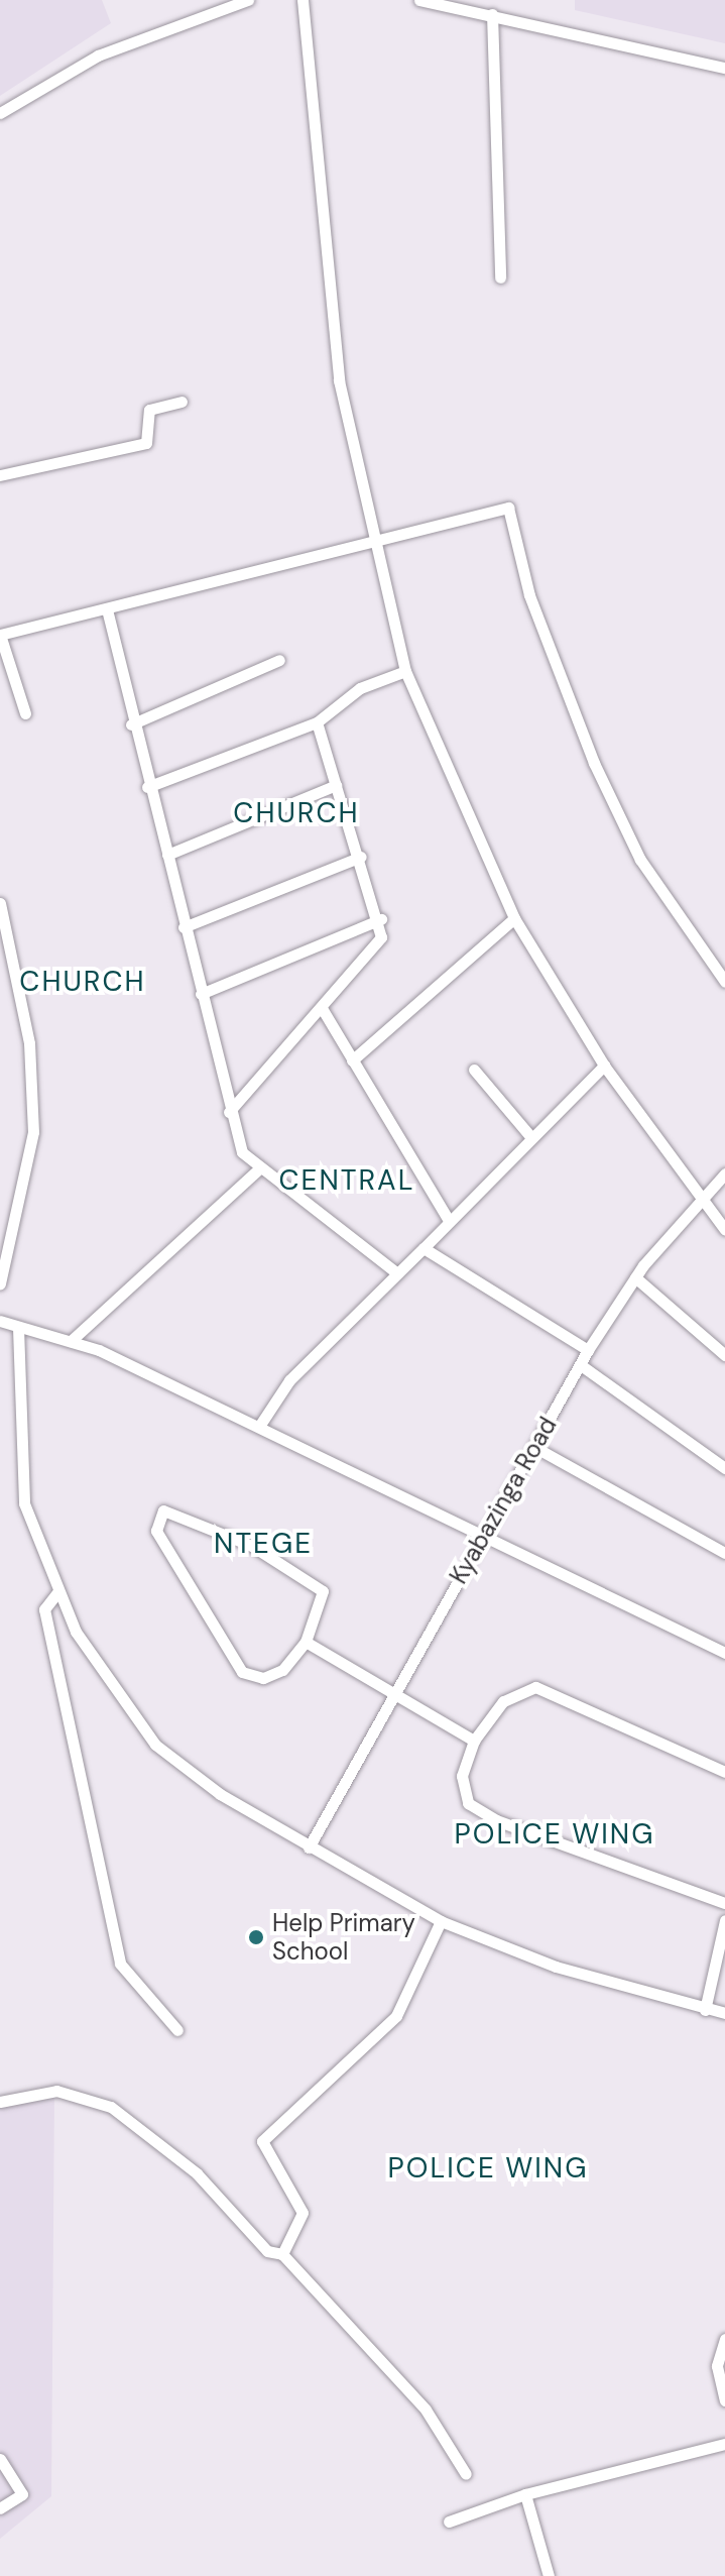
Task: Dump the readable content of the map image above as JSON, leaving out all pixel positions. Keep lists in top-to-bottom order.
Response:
{
  "streets": {
    "street": ["Kyabazinga Road"]
  },
  "districts": [
    "CHURCH",
    "CHURCH",
    "CENTRAL",
    "NTEGE",
    "POLICE WING",
    "POLICE WING"
  ],
  "places": ["Help Primary School"]
}
